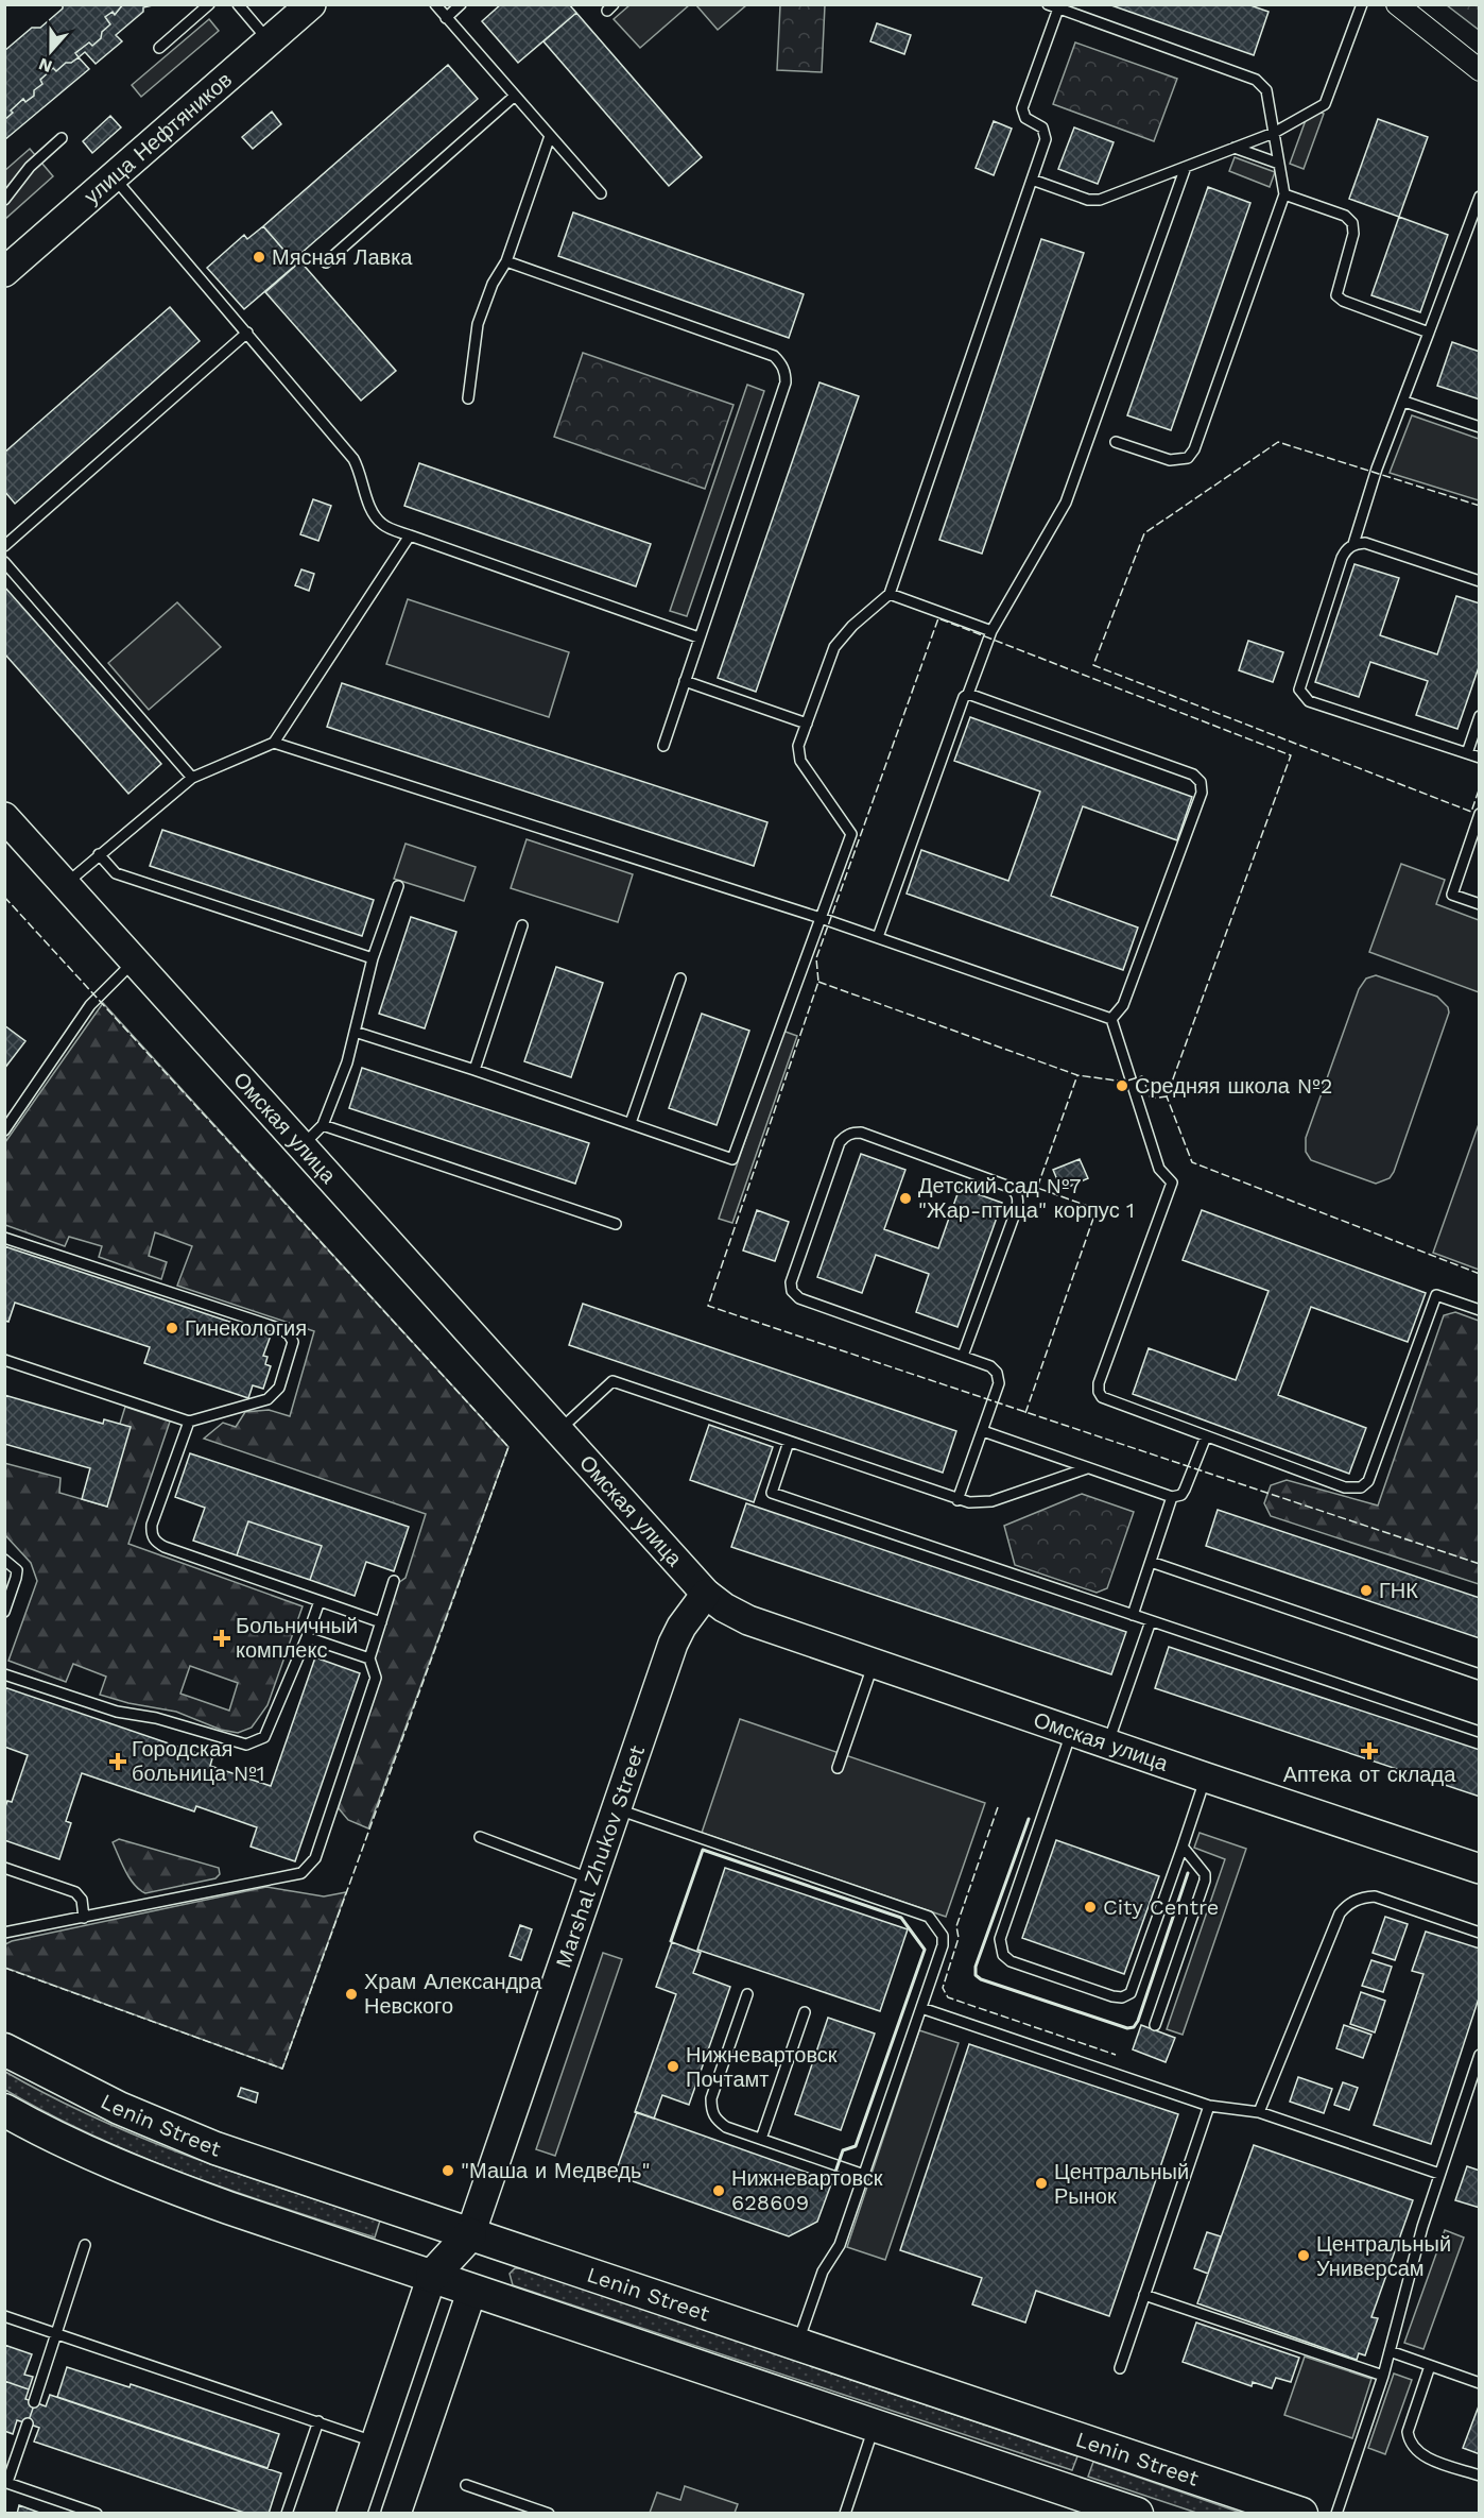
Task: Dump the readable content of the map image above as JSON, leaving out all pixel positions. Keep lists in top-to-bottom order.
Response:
{
  "streets": {
    "main road": [
      "улица Нефтяников",
      "Омская улица",
      "Marshal Zhukov Street",
      "Lenin Street"
    ]
  },
  "crossings": [
    ["Омская улица", "Marshal Zhukov Street"],
    ["Marshal Zhukov Street", "Lenin Street"]
  ],
  "places": {
    "other": [
      "Мясная Лавка",
      "Средняя школа №2",
      "Детский сад №7 \"Жар-птица\" корпус 1",
      "Гинекология",
      "ГНК",
      "City Centre",
      "Храм Александра Невского",
      "Нижневартовск Почтамт",
      "\"Маша и Медведь\"",
      "Центральный Рынок",
      "Нижневартовск 628609",
      "Центральный Универсам"
    ],
    "health": ["Больничный комплекс", "Аптека от склада", "Городская больница №1"]
  },
  "north": "bottom"
}
